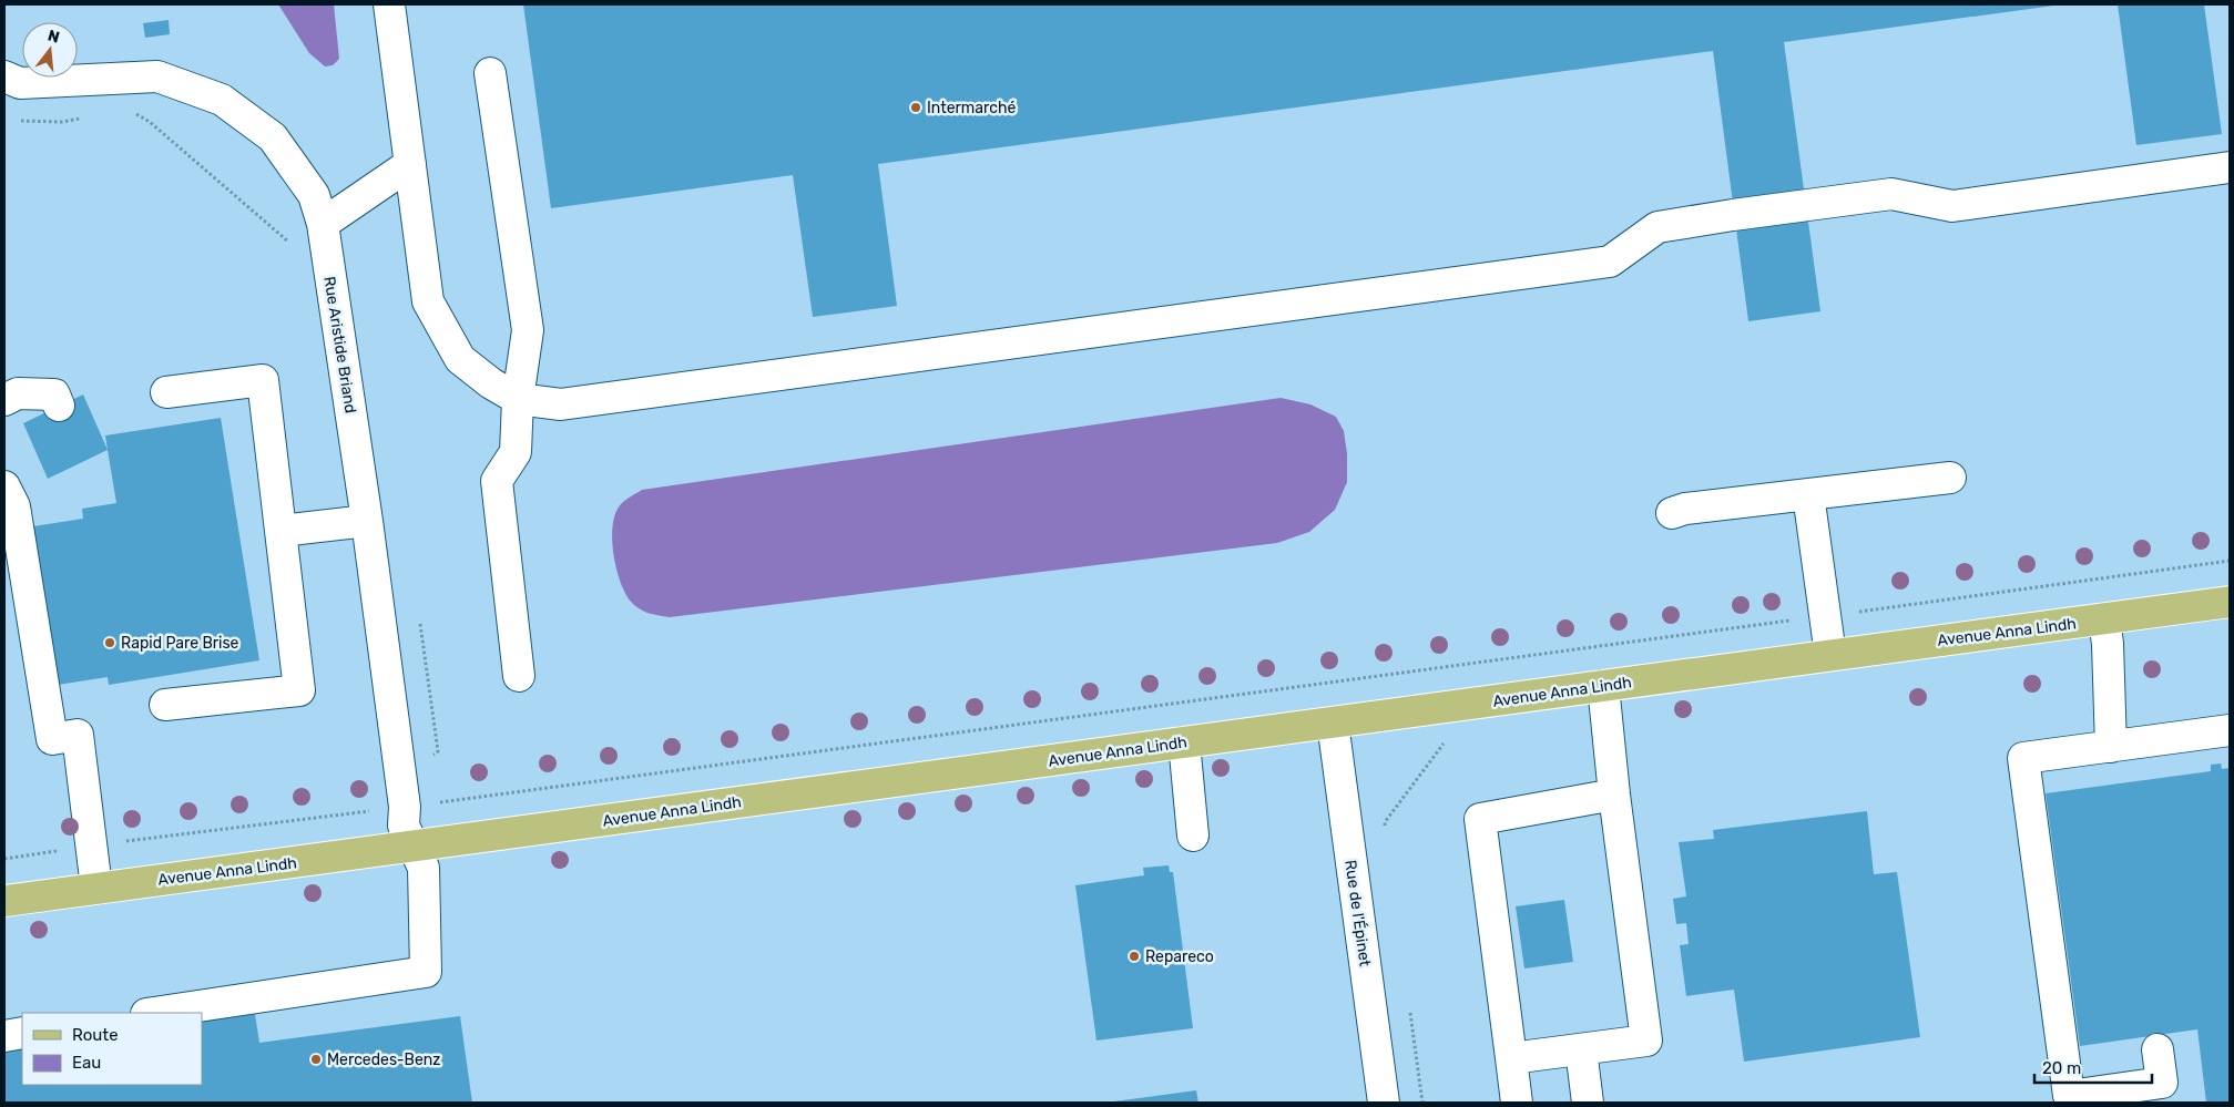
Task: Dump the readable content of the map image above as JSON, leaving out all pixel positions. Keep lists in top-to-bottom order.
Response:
{
  "streets": {
    "main road": ["Avenue Anna Lindh"],
    "street": ["Rue Aristide Briand", "Rue de l'Épinet"]
  },
  "crossings": [
    ["Rue Aristide Briand", "Avenue Anna Lindh"],
    ["Avenue Anna Lindh", "Rue de l'Épinet"]
  ],
  "places": [
    "Intermarché",
    "Rapid Pare Brise",
    "Repareco",
    "Mercedes-Benz"
  ],
  "legend": ["Route", "Eau"],
  "scale_bar": "20 m",
  "north": "top"
}
